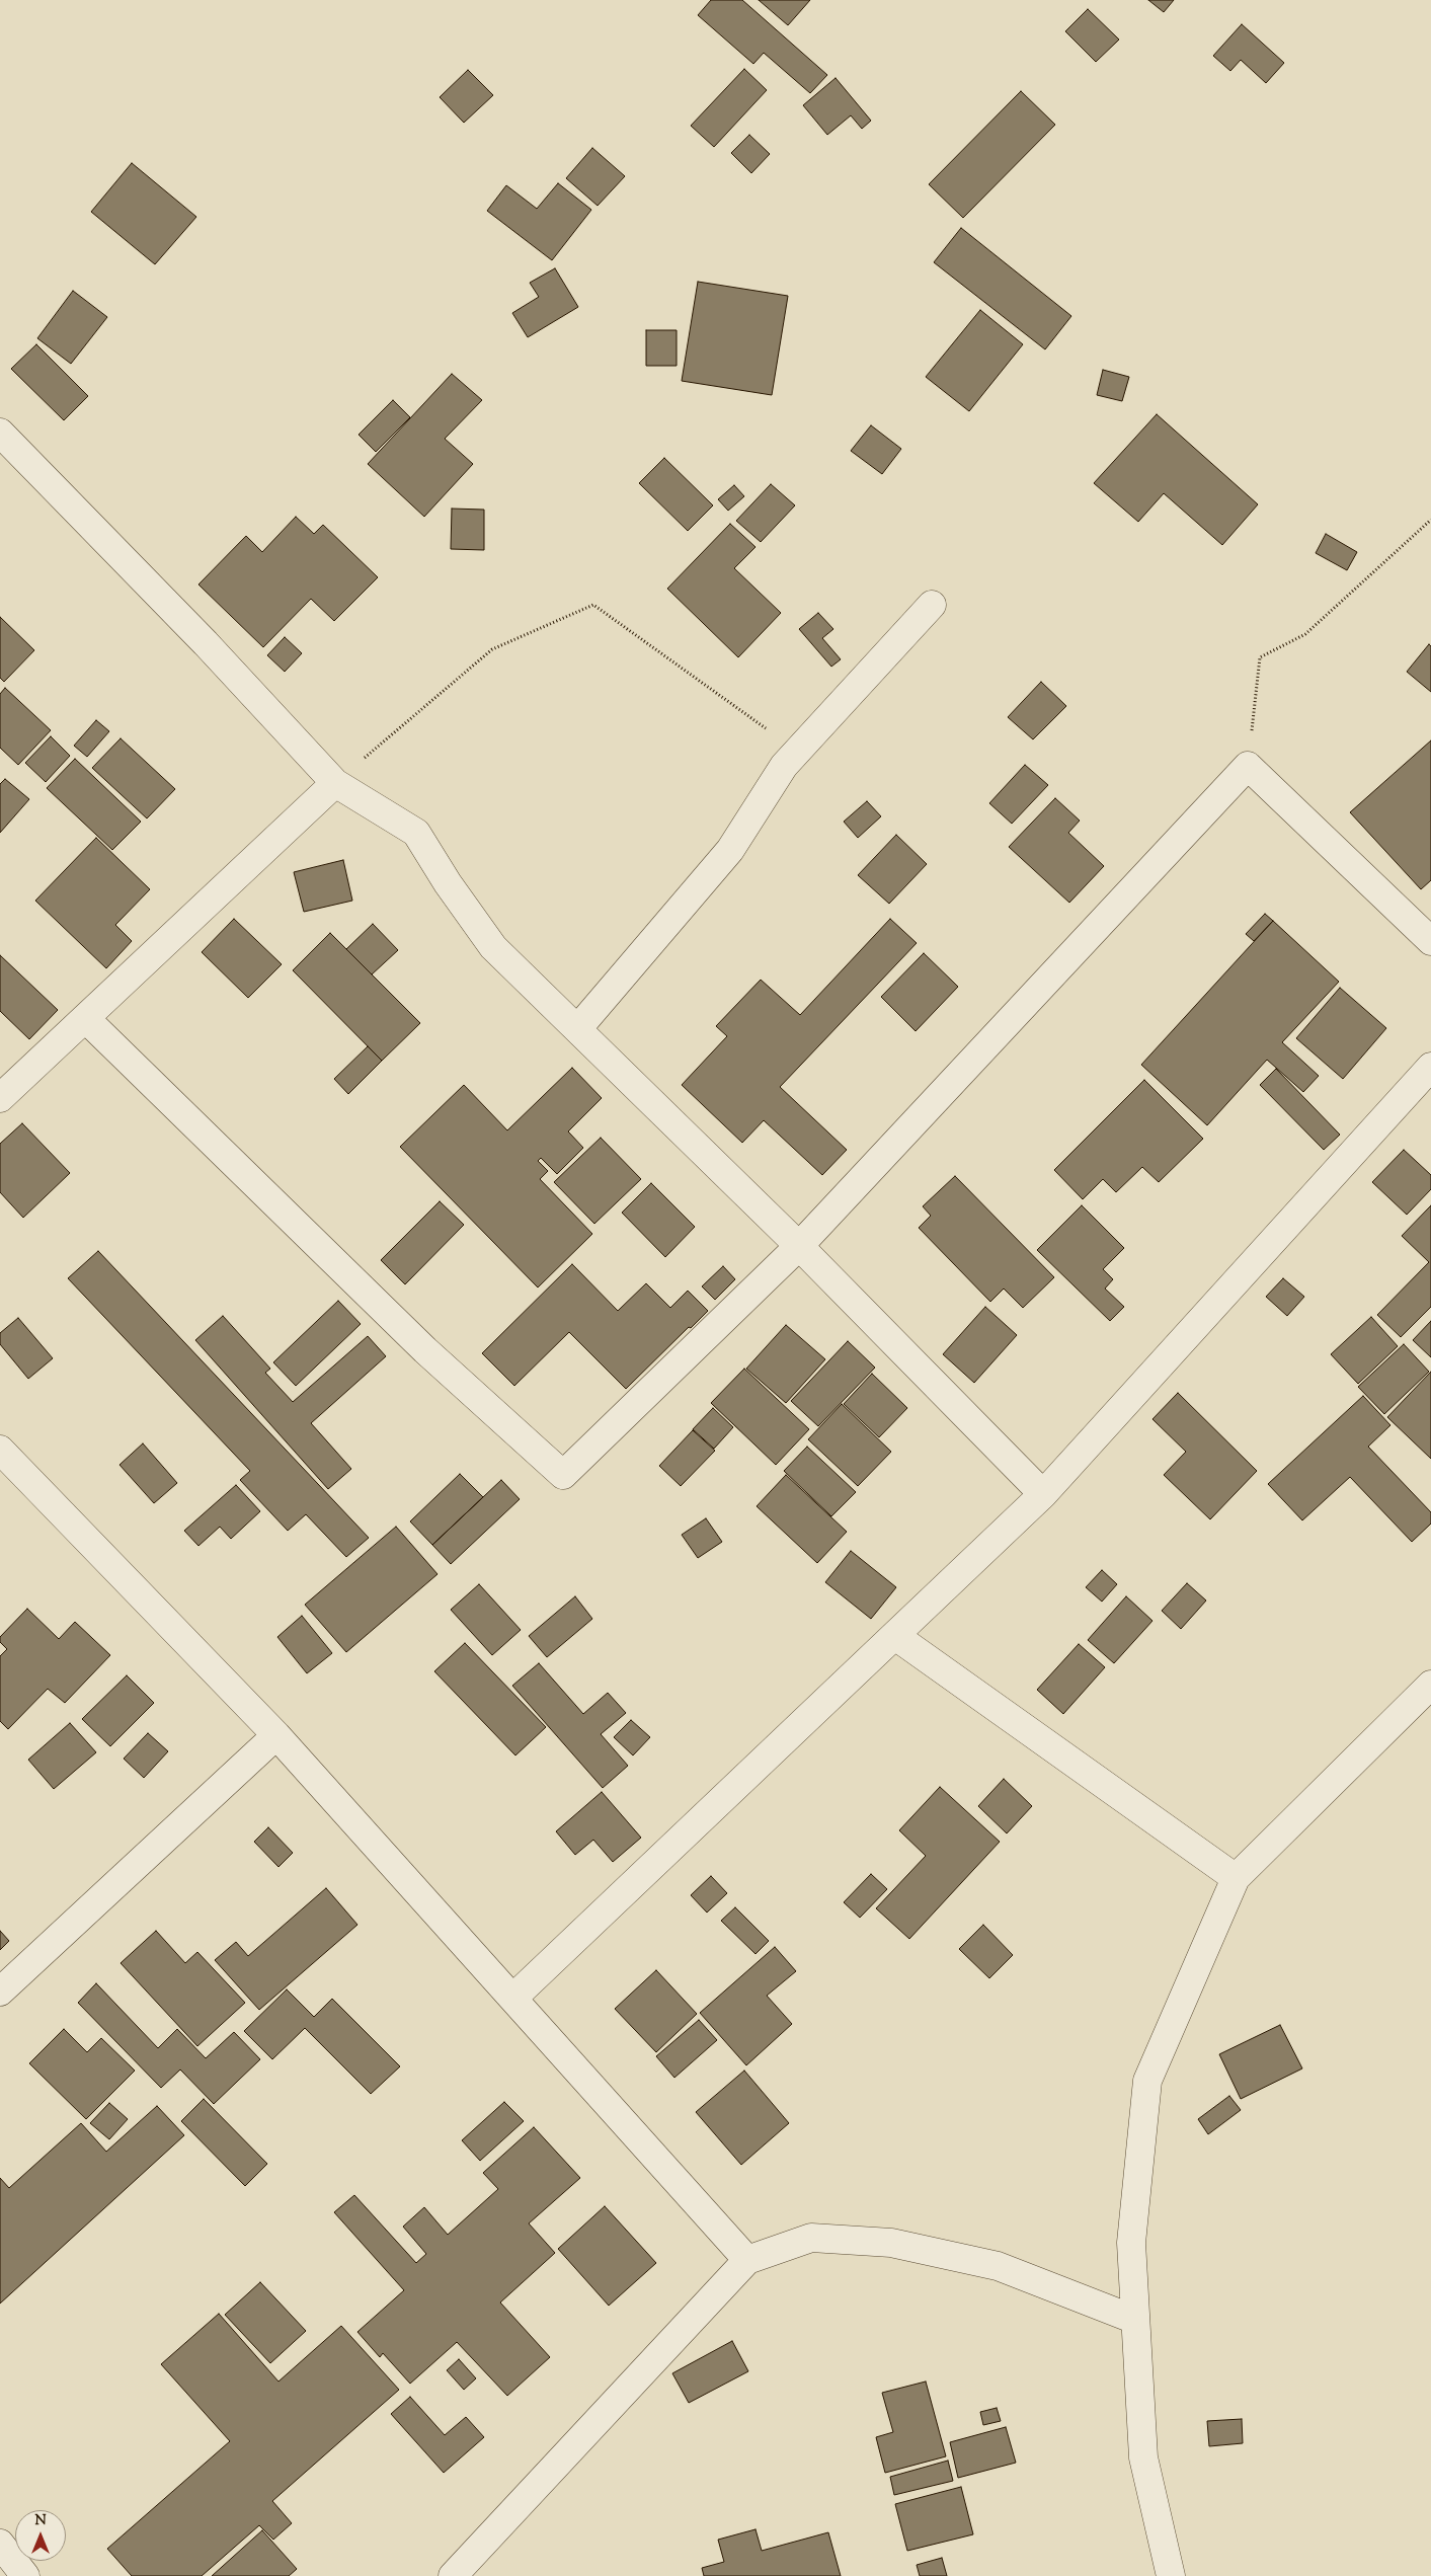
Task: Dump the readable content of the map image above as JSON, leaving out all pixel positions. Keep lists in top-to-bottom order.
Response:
{
  "north": "top"
}
